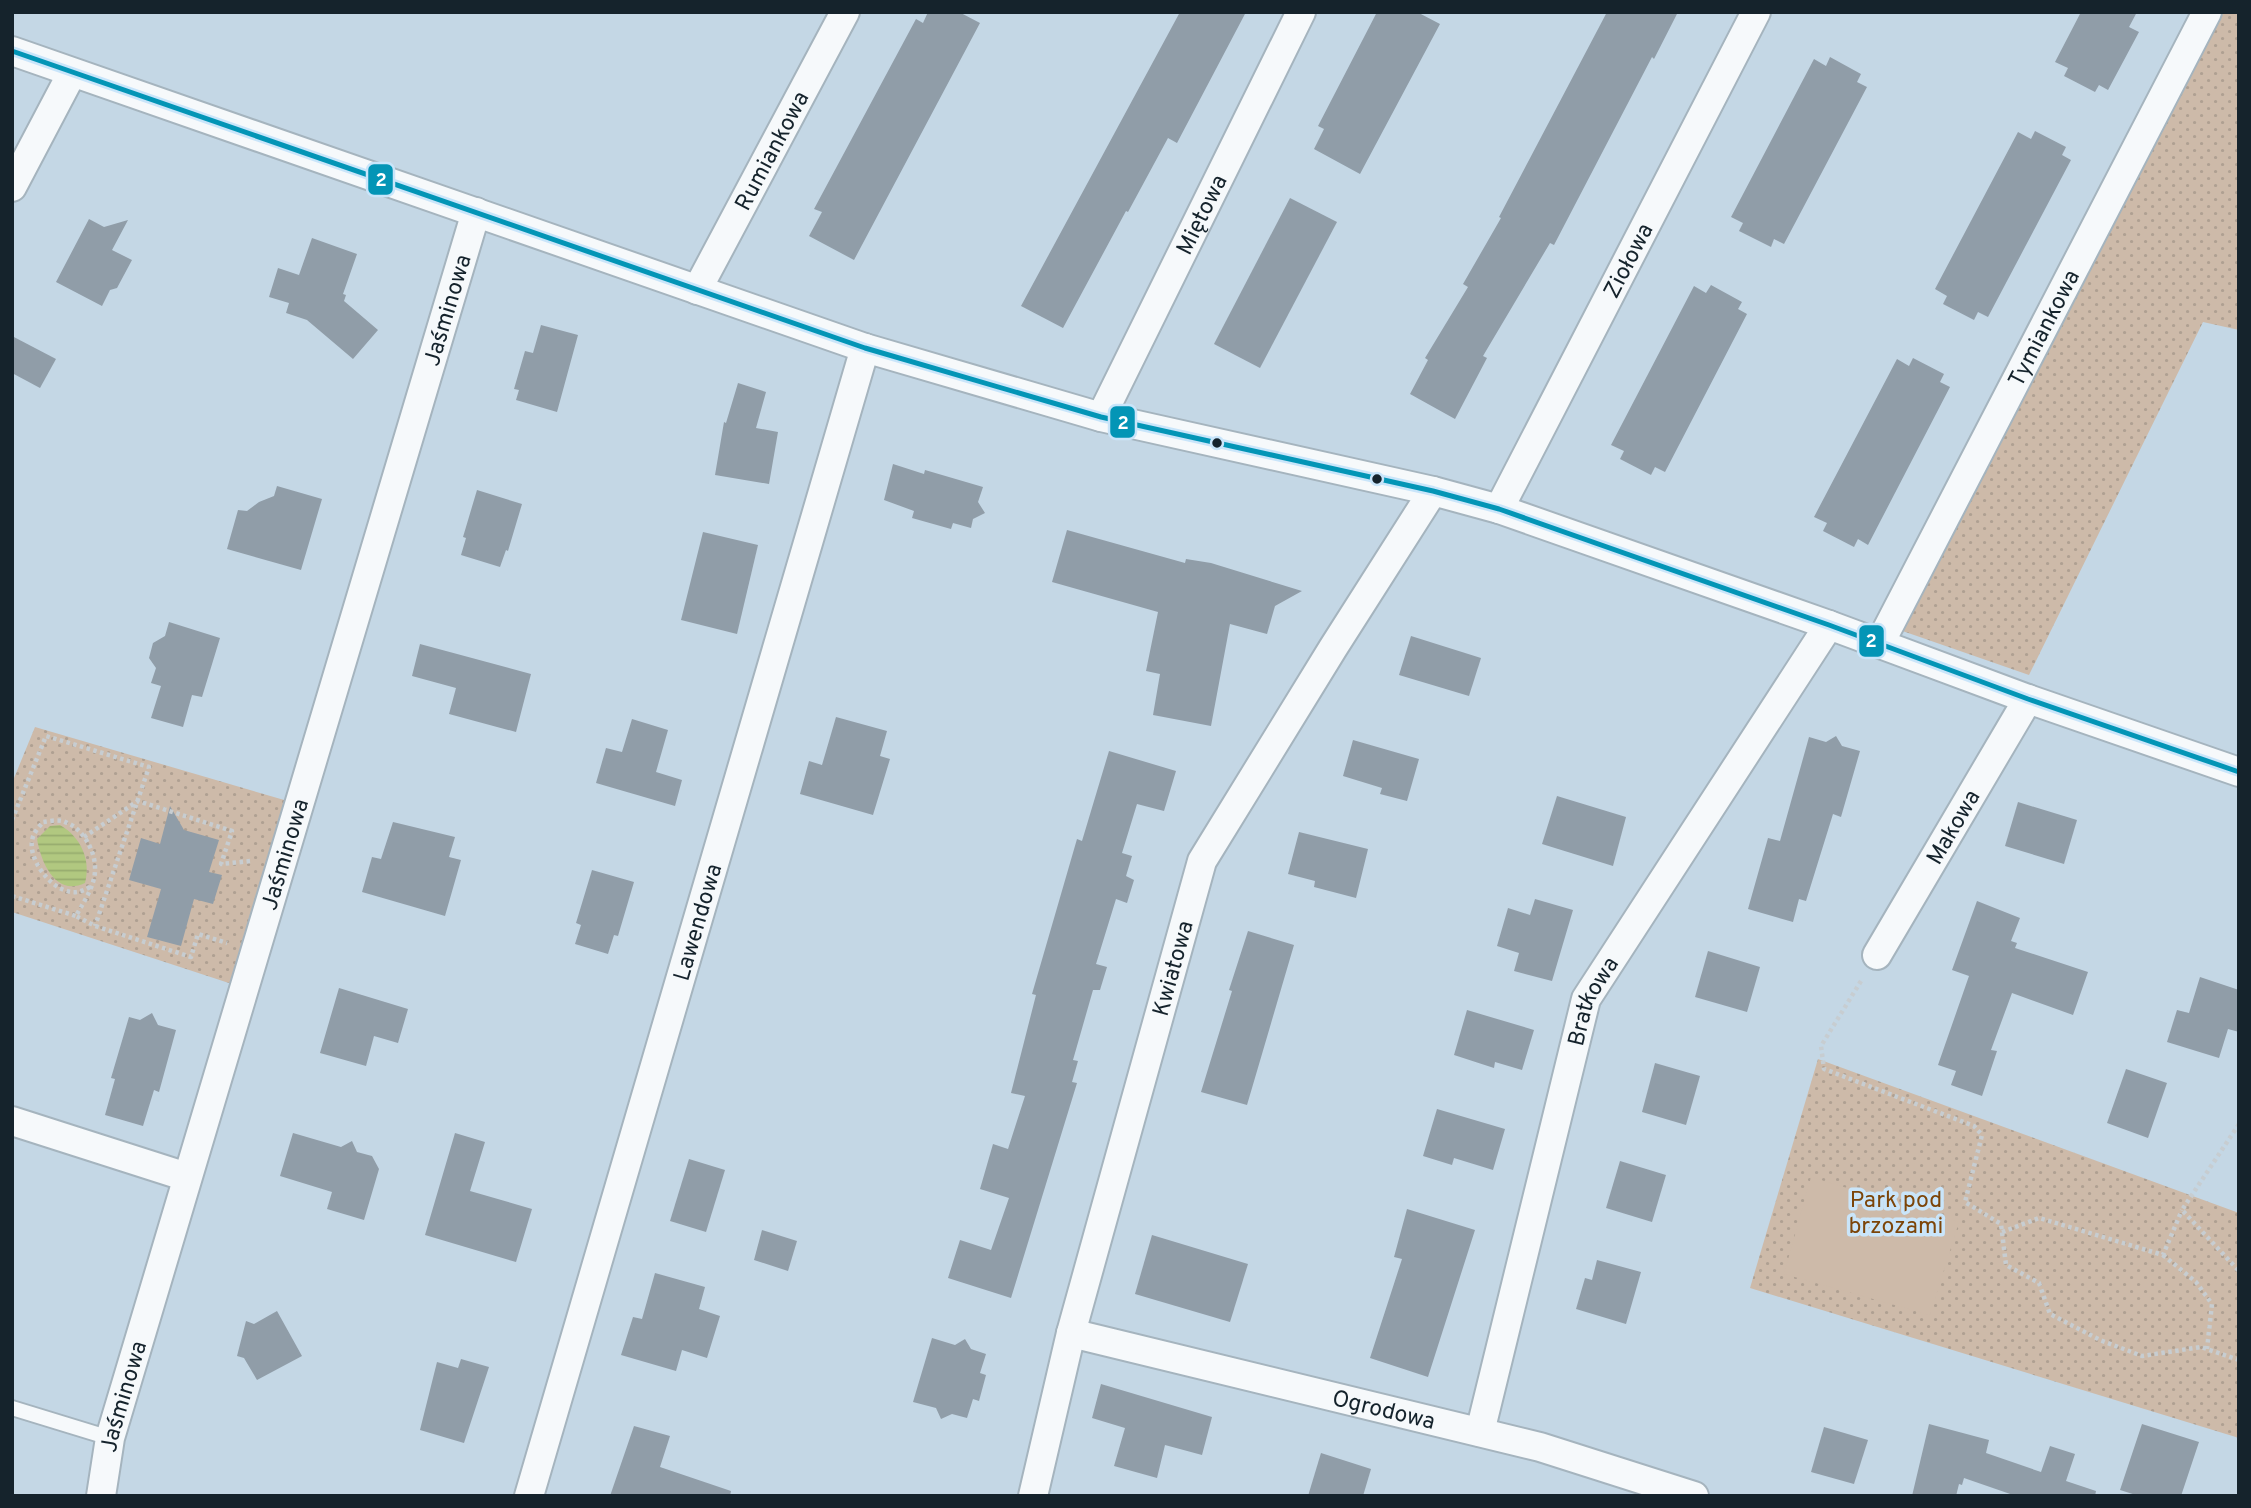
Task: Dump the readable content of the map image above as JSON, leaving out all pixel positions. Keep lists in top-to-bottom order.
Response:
{
  "streets": {
    "street": [
      "Rumiankowa",
      "Miętowa",
      "Ziołowa",
      "Jaśminowa",
      "Tymiankowa",
      "Makowa",
      "Lawendowa",
      "Kwiatowa",
      "Bratkowa",
      "Ogrodowa"
    ]
  },
  "crossings": [
    ["Kwiatowa", "Ogrodowa"],
    ["Bratkowa", "Ogrodowa"]
  ],
  "parks": ["Park pod brzozami"],
  "lines": ["transit line 2"]
}
